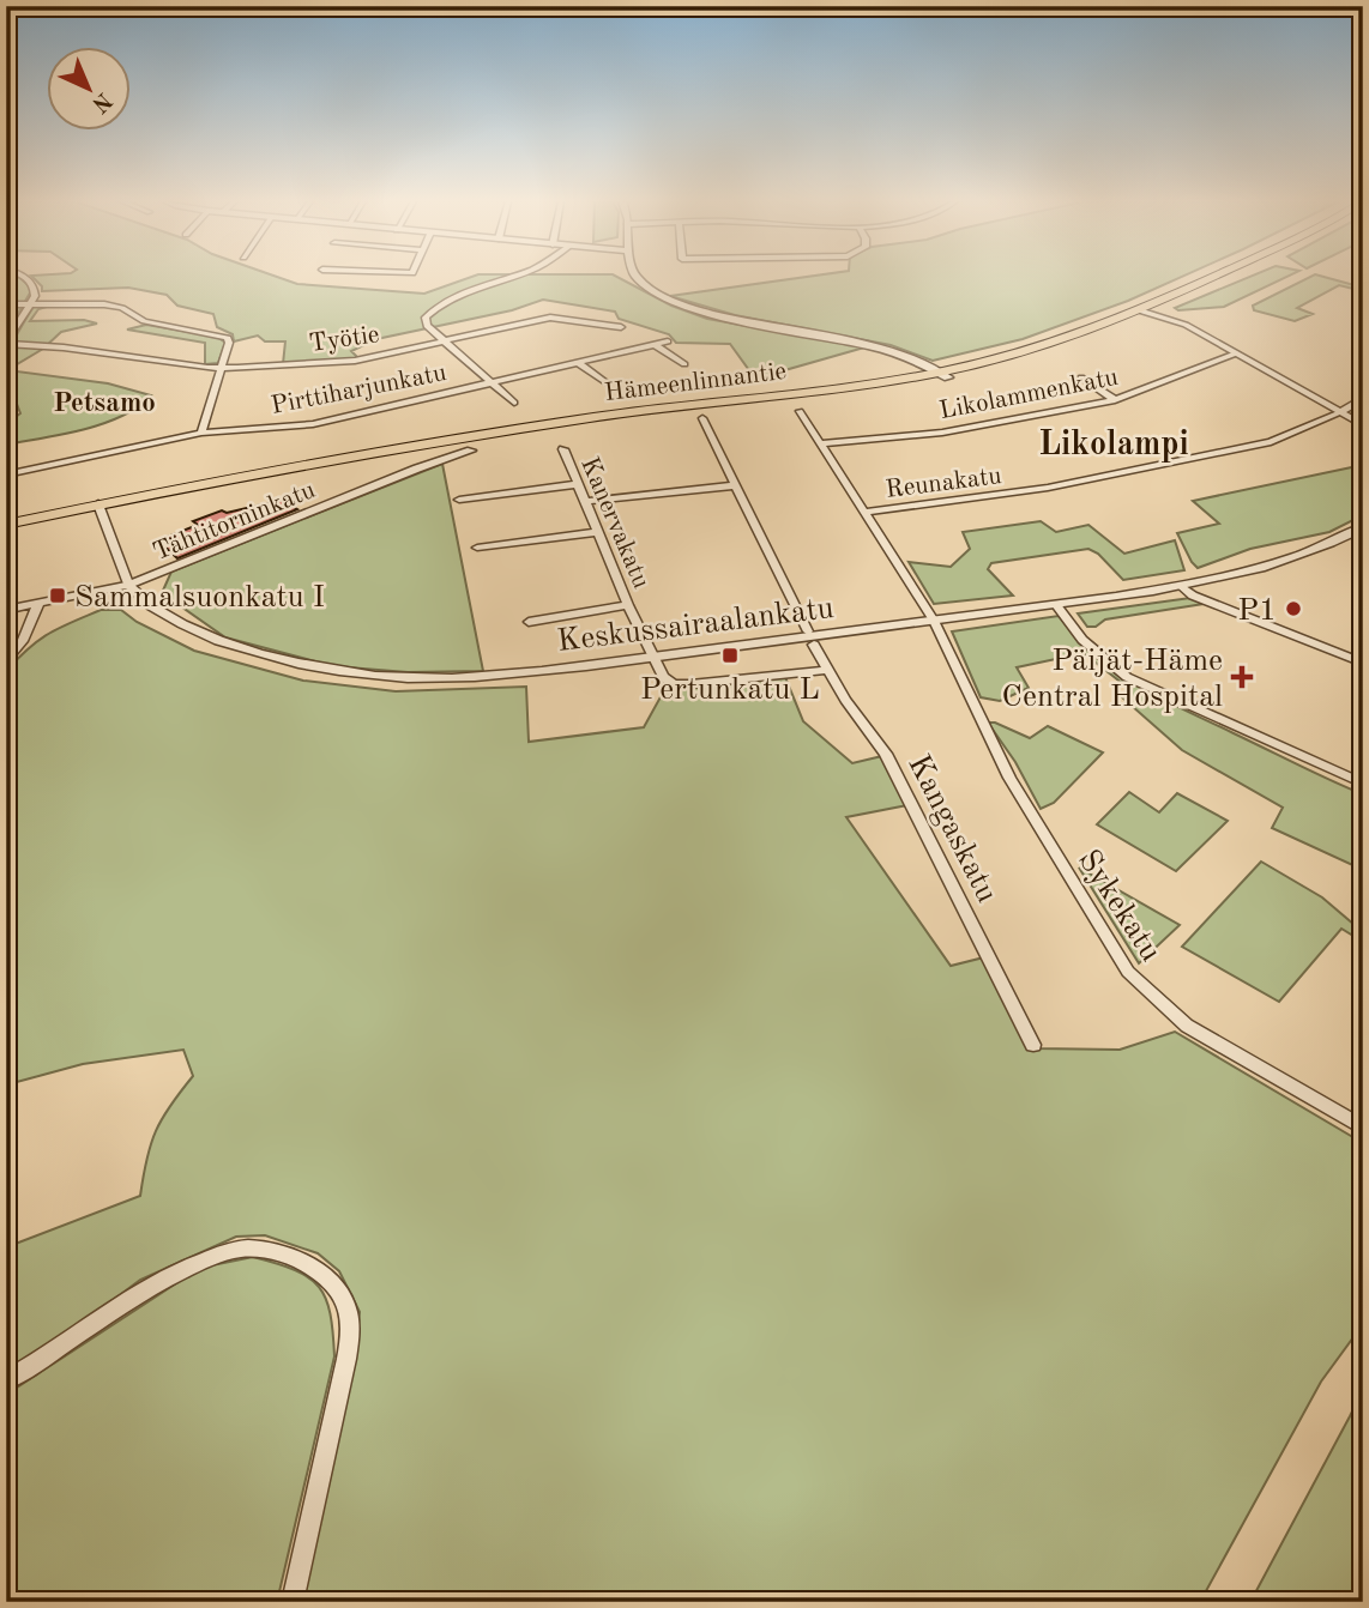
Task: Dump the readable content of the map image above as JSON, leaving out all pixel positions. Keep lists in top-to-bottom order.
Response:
{
  "streets": {
    "main road": ["Hämeenlinnantie"],
    "street": [
      "Työtie",
      "Pirttiharjunkatu",
      "Likolammenkatu",
      "Reunakatu",
      "Tähtitorninkatu",
      "Kanervakatu",
      "Keskussairaalankatu",
      "Kangaskatu",
      "Sykekatu"
    ]
  },
  "crossings": [
    ["Likolammenkatu", "Sykekatu"],
    ["Reunakatu", "Sykekatu"],
    ["Tähtitorninkatu", "Keskussairaalankatu"],
    ["Kanervakatu", "Keskussairaalankatu"],
    ["Keskussairaalankatu", "Sykekatu"]
  ],
  "districts": ["Petsamo", "Likolampi"],
  "places": {
    "transit": ["Sammalsuonkatu I", "Pertunkatu L"],
    "other": ["P1"],
    "health": ["Päijät-Häme Central Hospital"]
  },
  "north": "bottom right"
}
